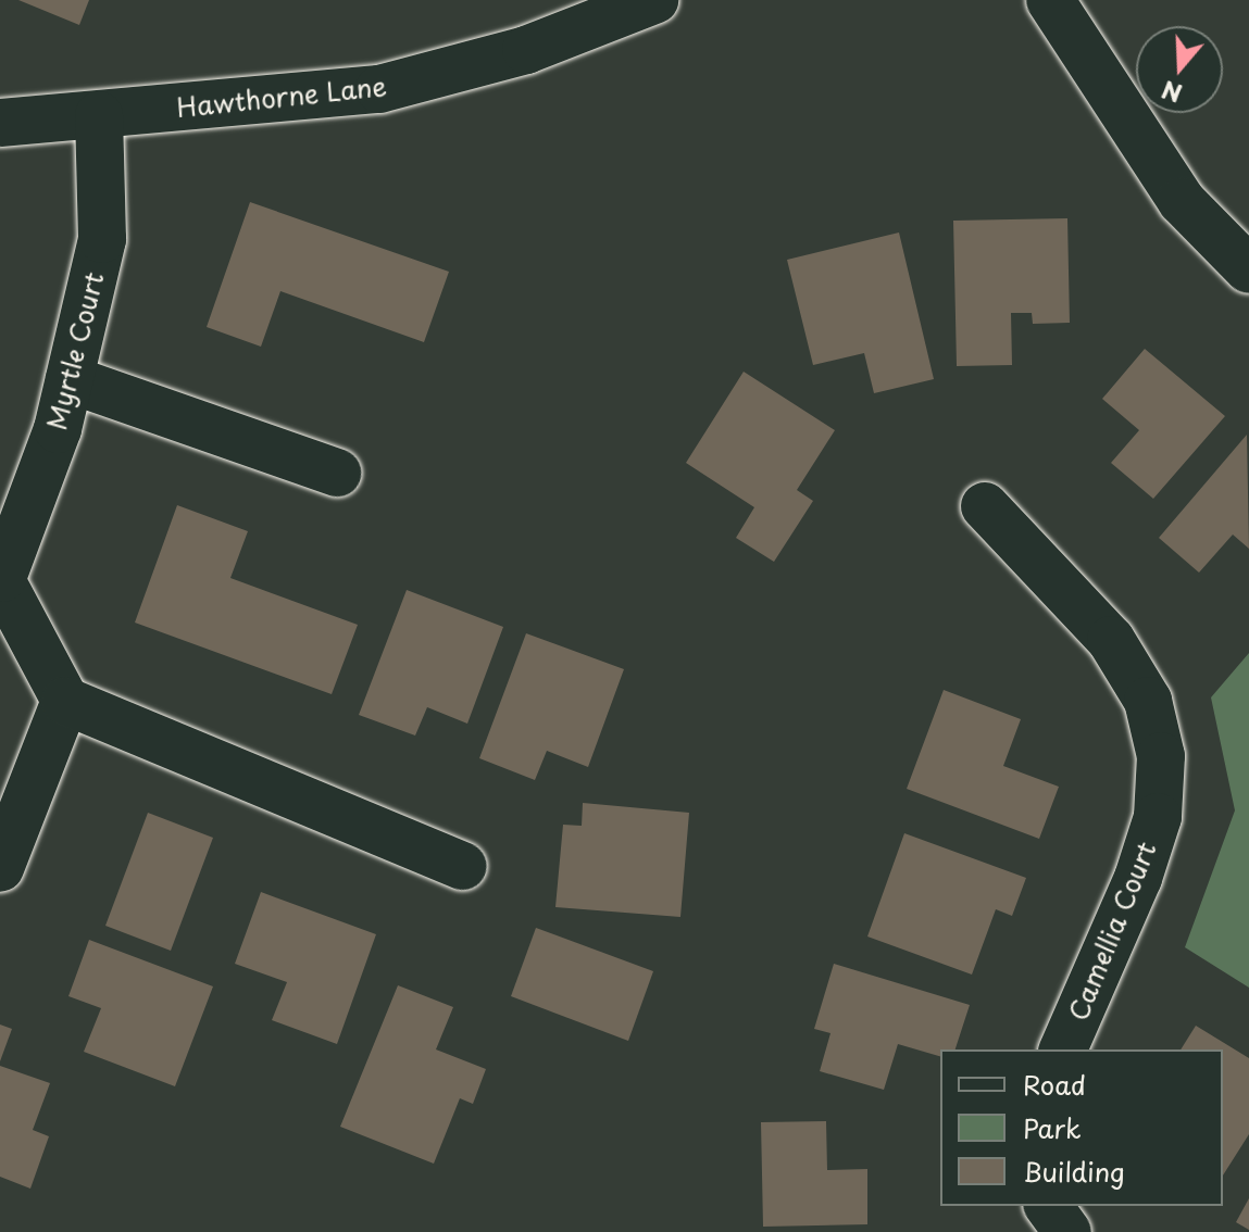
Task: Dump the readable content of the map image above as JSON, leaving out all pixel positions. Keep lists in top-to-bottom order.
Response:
{
  "streets": {
    "street": ["Hawthorne Lane", "Myrtle Court", "Camellia Court"]
  },
  "crossings": [
    ["Hawthorne Lane", "Myrtle Court"]
  ],
  "legend": ["Road", "Park", "Building"],
  "north": "bottom"
}
